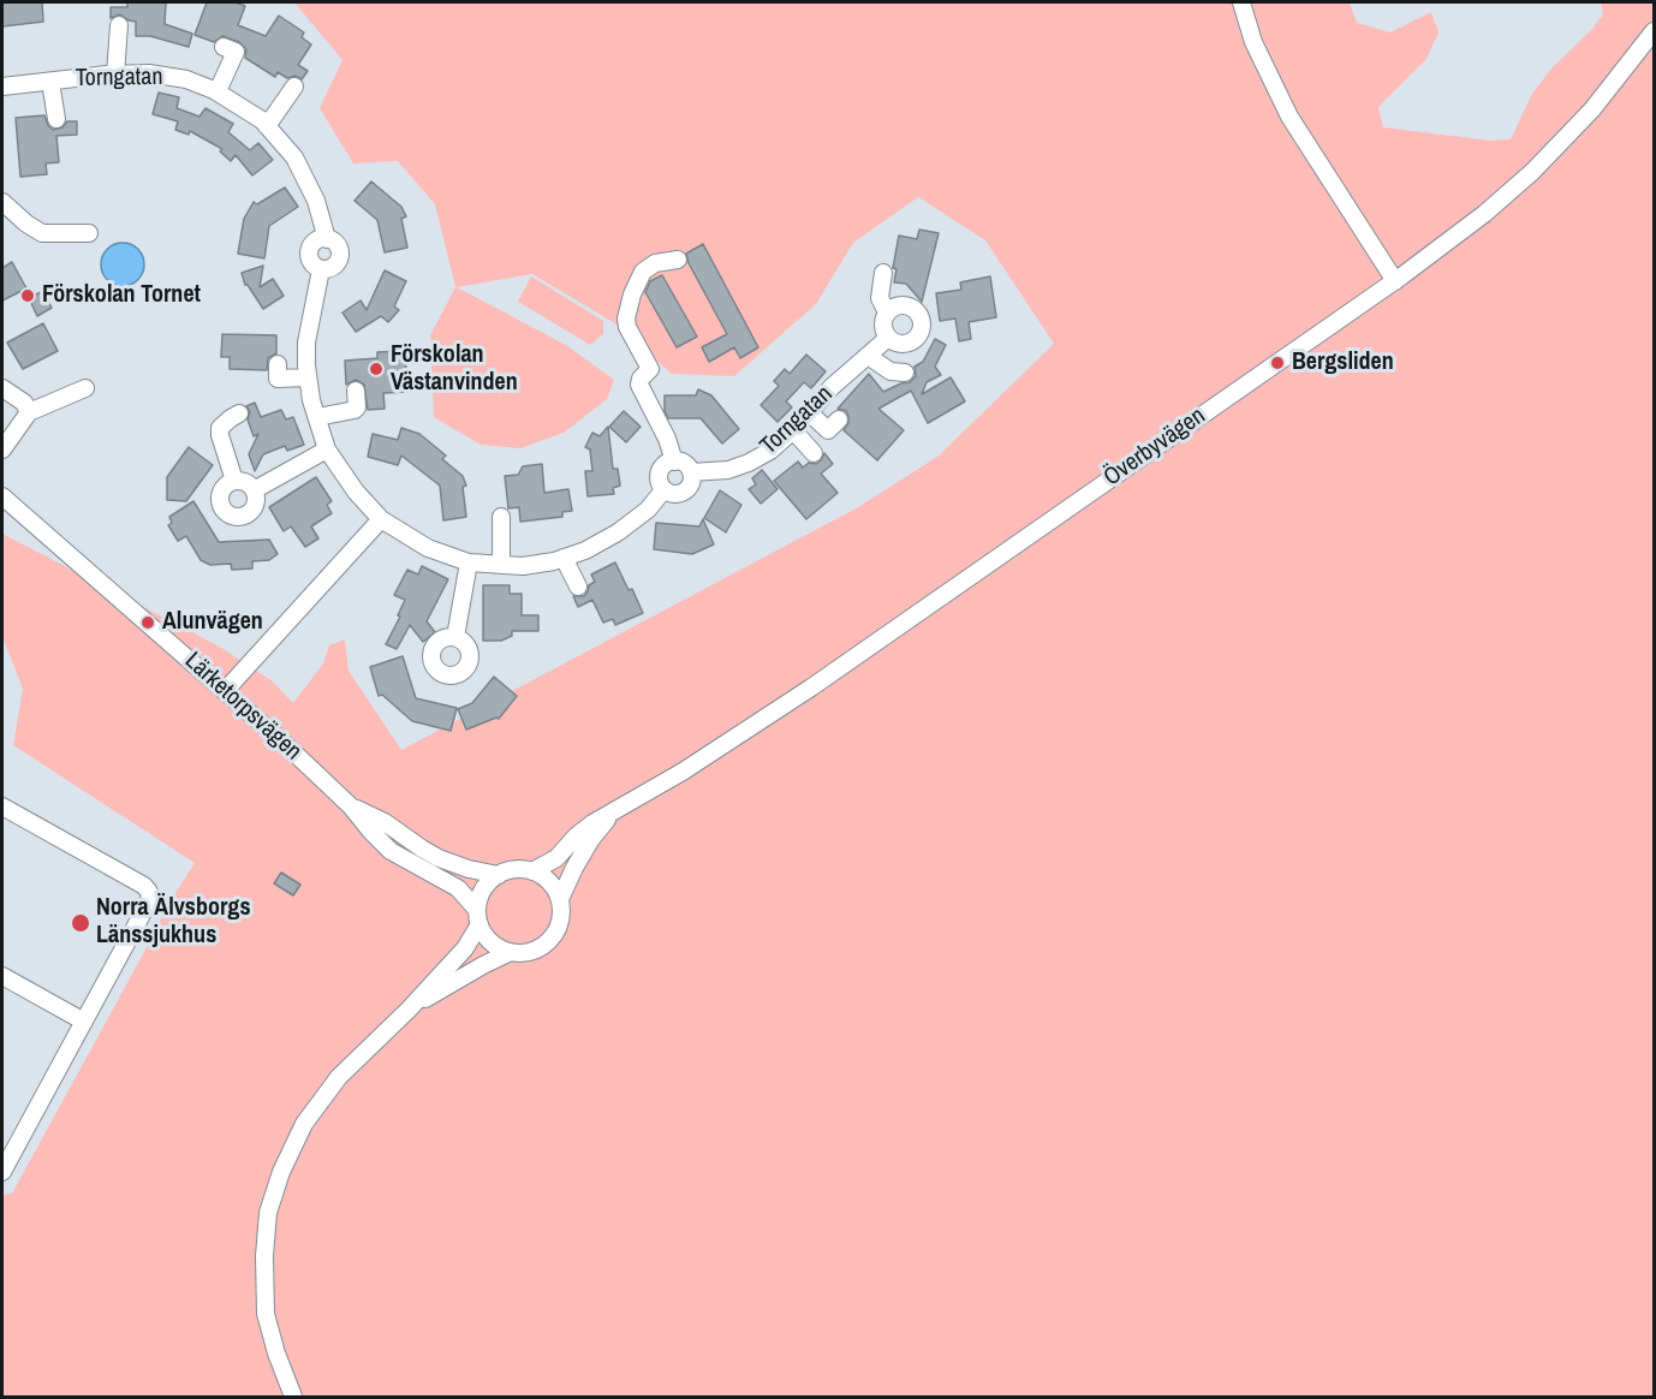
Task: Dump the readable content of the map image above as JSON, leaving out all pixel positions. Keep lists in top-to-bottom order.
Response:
{
  "streets": {
    "street": ["Torngatan", "Överbyvägen", "Lärketorpsvägen"]
  },
  "places": [
    "Förskolan Tornet",
    "Bergsliden",
    "Förskolan Västanvinden",
    "Alunvägen",
    "Norra Älvsborgs Länssjukhus"
  ]
}
